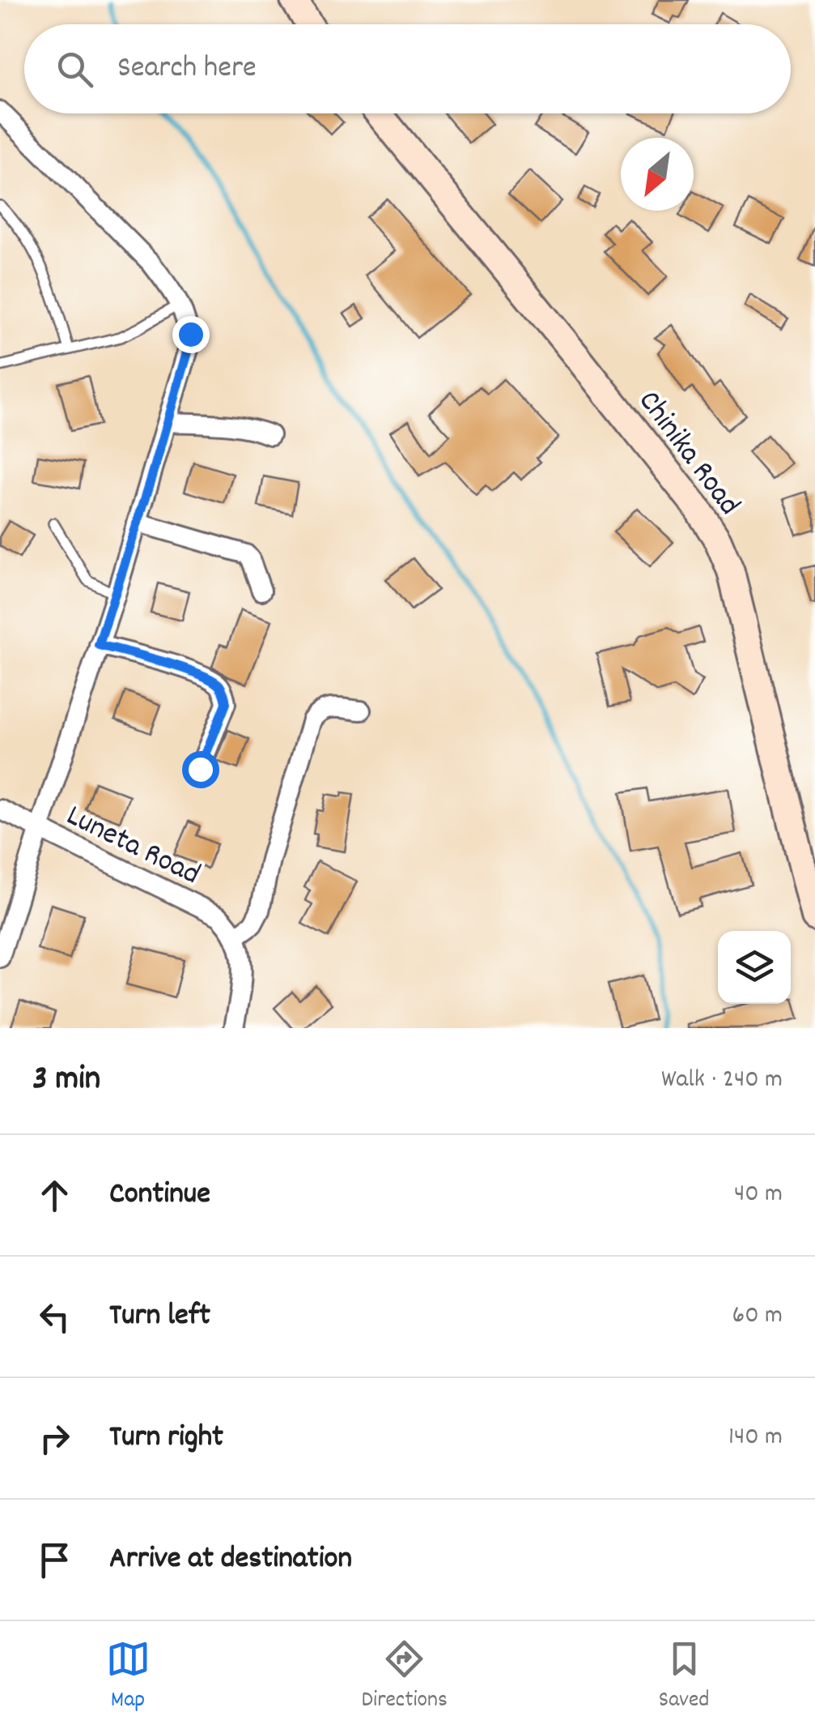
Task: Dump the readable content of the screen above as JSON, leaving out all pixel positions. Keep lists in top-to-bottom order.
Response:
{
  "streets": {
    "main road": ["Chinika Road"],
    "street": ["Luneta Road"]
  },
  "north": "bottom left",
  "page": {
    "search": "Search here",
    "heading": ["3 min", "Walk · 240 m"],
    "list": [
      ["Continue", "40 m"],
      ["Turn left", "60 m"],
      ["Turn right", "140 m"],
      "Arrive at destination"
    ],
    "nav": ["Map", "Directions", "Saved"]
  }
}
